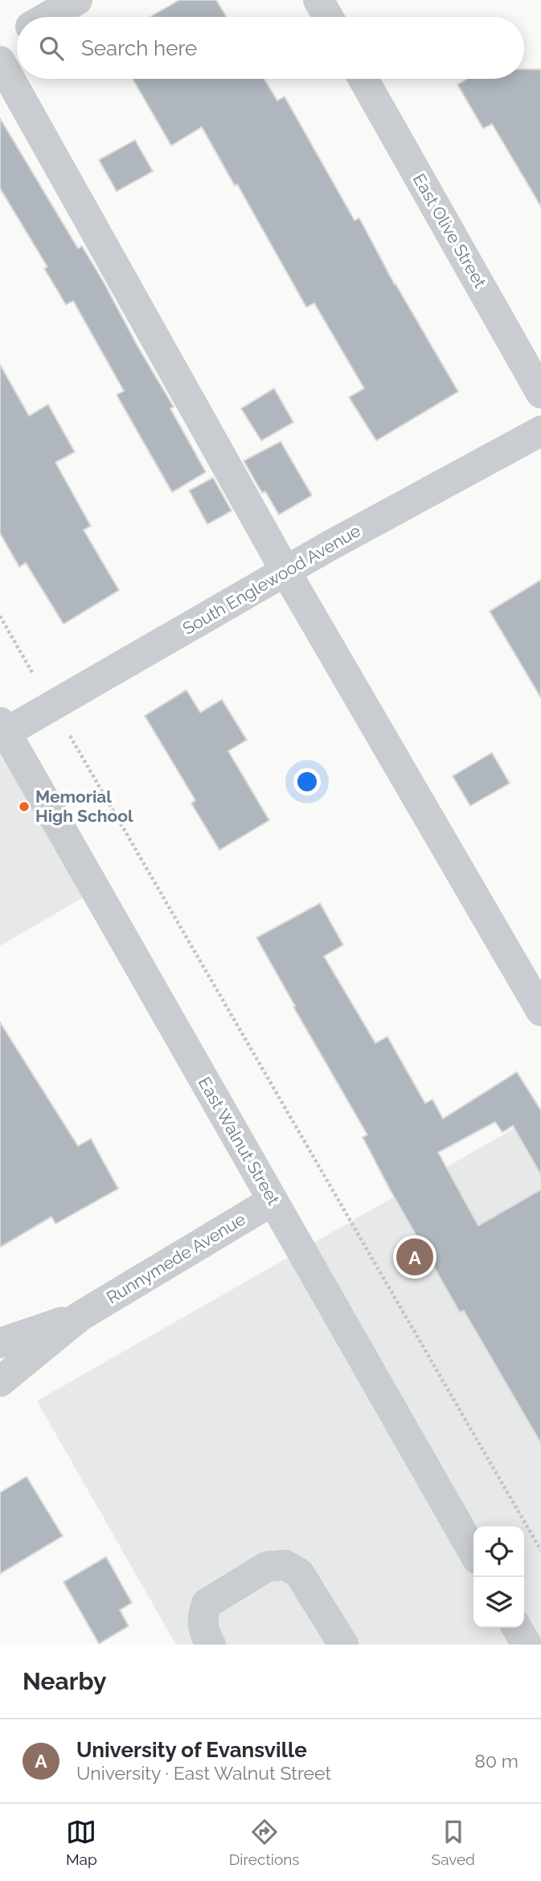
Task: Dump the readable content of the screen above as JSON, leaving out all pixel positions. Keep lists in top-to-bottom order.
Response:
{
  "streets": {
    "street": [
      "East Olive Street",
      "South Englewood Avenue",
      "East Walnut Street",
      "Runnymede Avenue"
    ]
  },
  "crossings": [
    ["South Englewood Avenue", "East Walnut Street"],
    ["East Walnut Street", "Runnymede Avenue"]
  ],
  "places": ["Memorial High School"],
  "page": {
    "search": "Search here",
    "pins": "A",
    "heading": "Nearby",
    "list": [
      {
        "mark": "A",
        "name": "University of Evansville",
        "note": "University · East Walnut Street",
        "value": "80 m"
      }
    ],
    "nav": ["Map", "Directions", "Saved"]
  }
}
